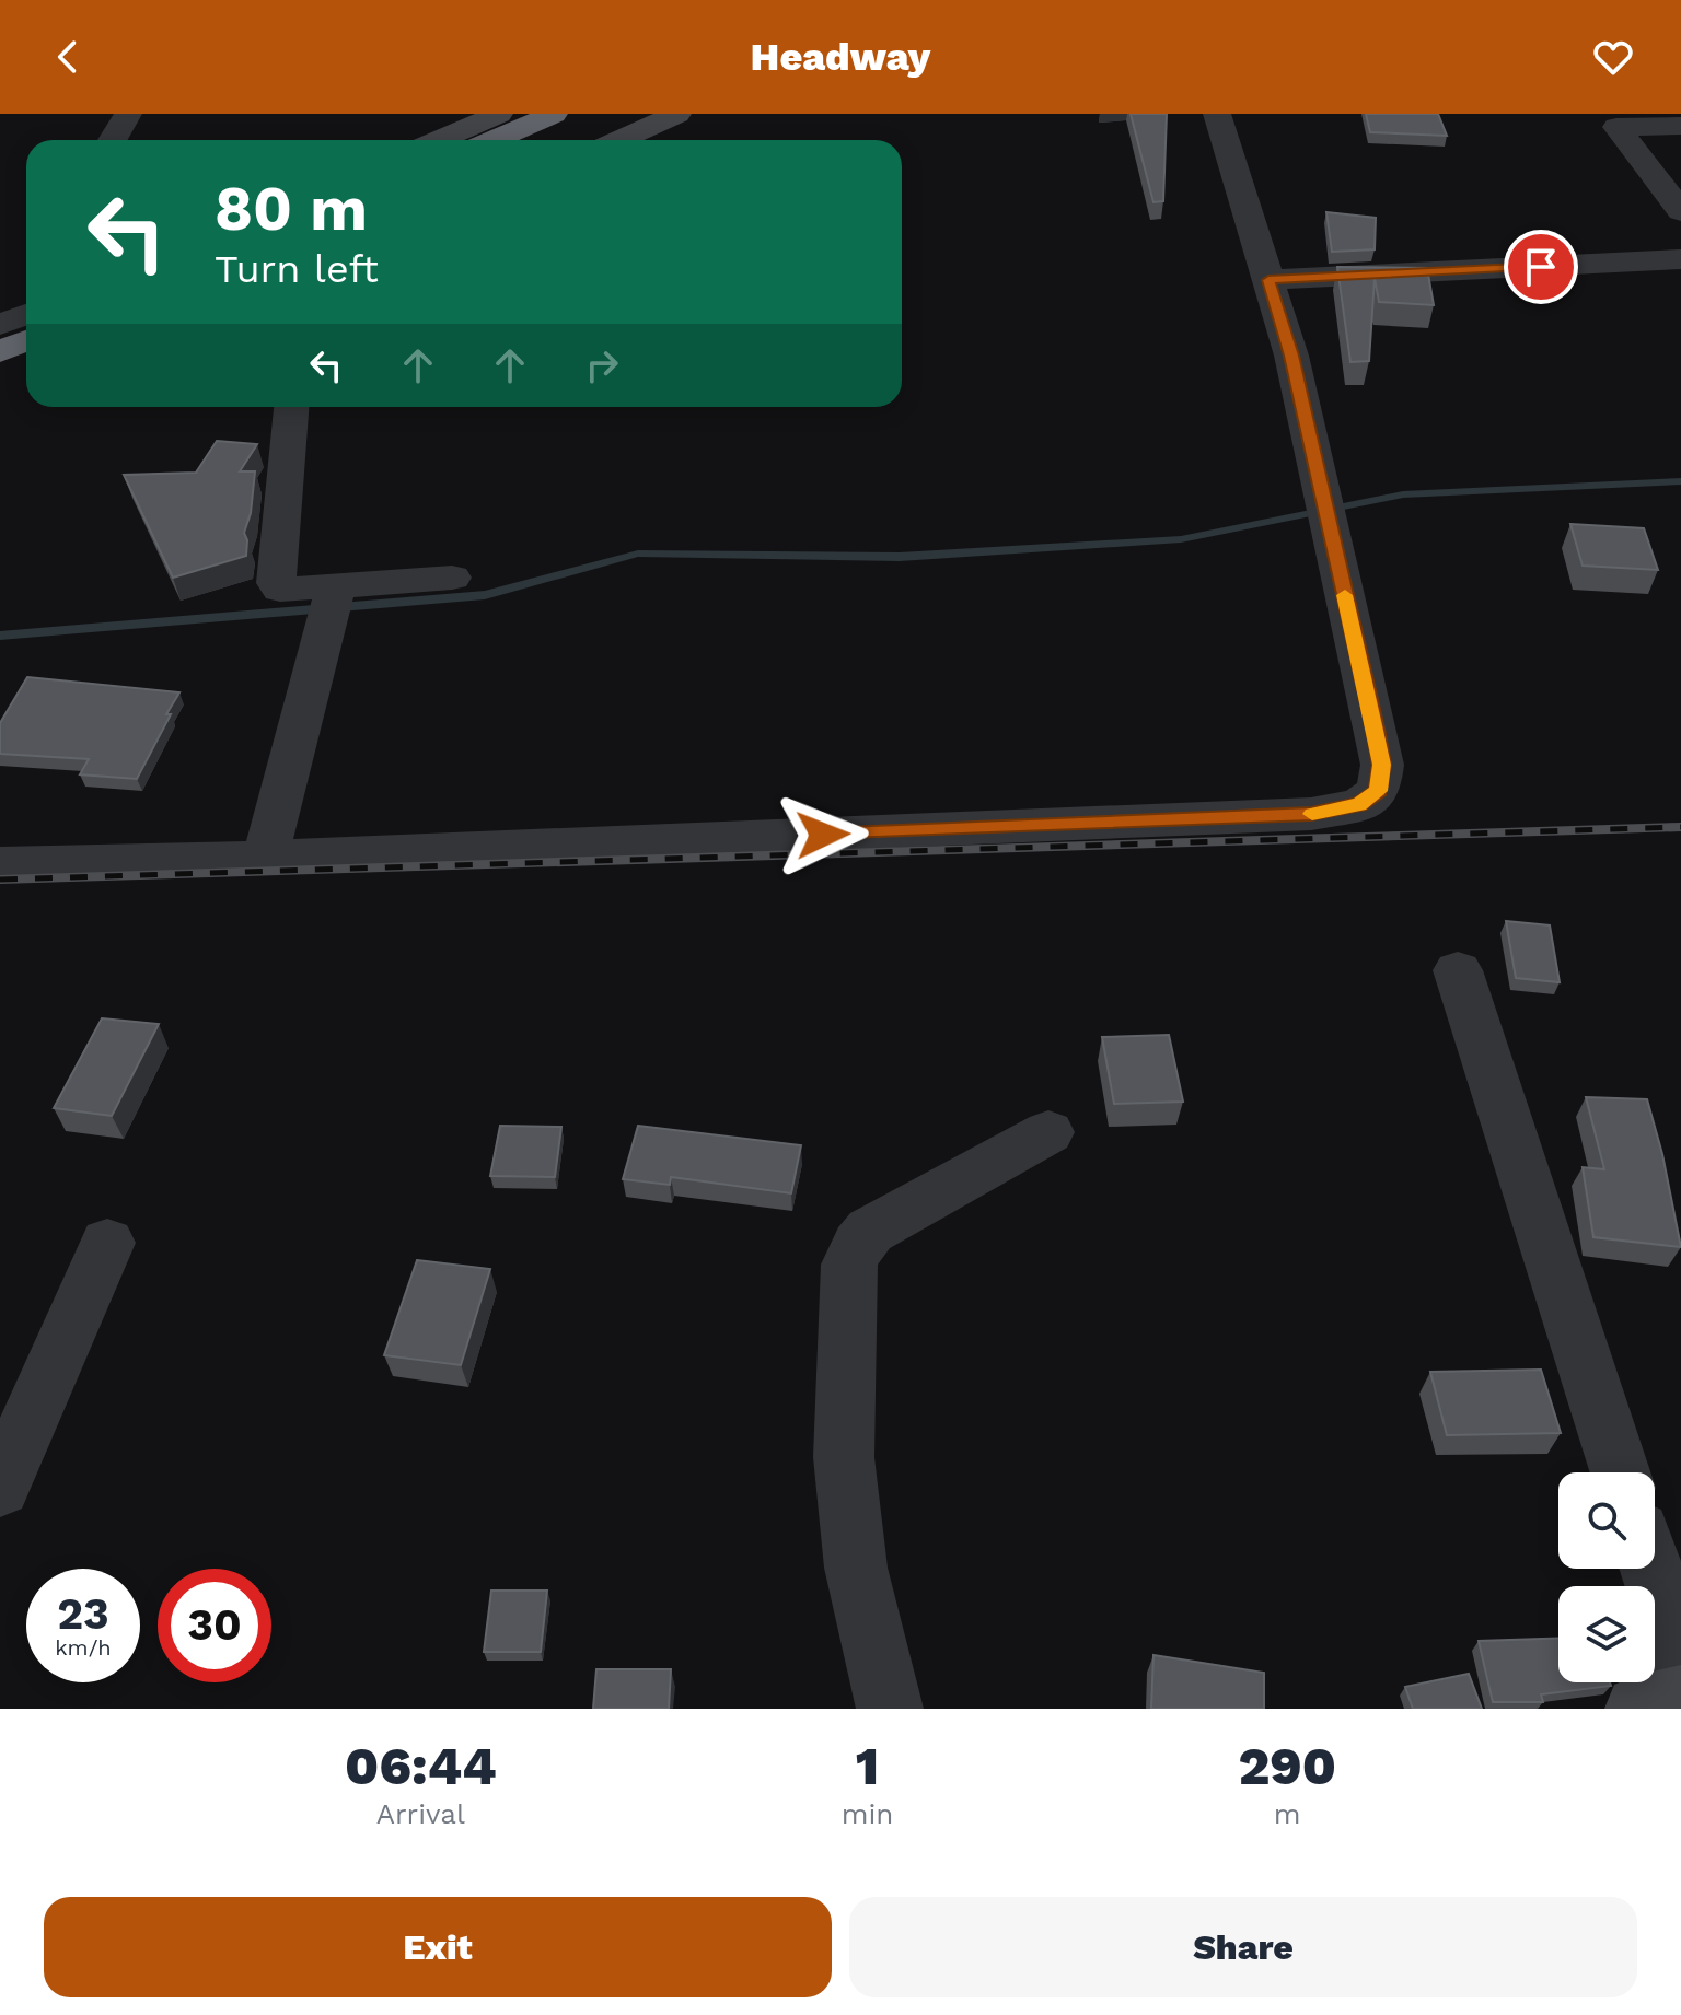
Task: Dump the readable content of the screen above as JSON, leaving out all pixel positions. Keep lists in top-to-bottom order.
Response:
{
  "page": {
    "header": "Headway",
    "turn": ["80 m", "Turn left"],
    "speed": "23 km/h",
    "limit": "30",
    "eta": [
      "06:44",
      "Arrival",
      "1",
      "min",
      "290",
      "m"
    ],
    "buttons": ["Exit", "Share"]
  }
}
